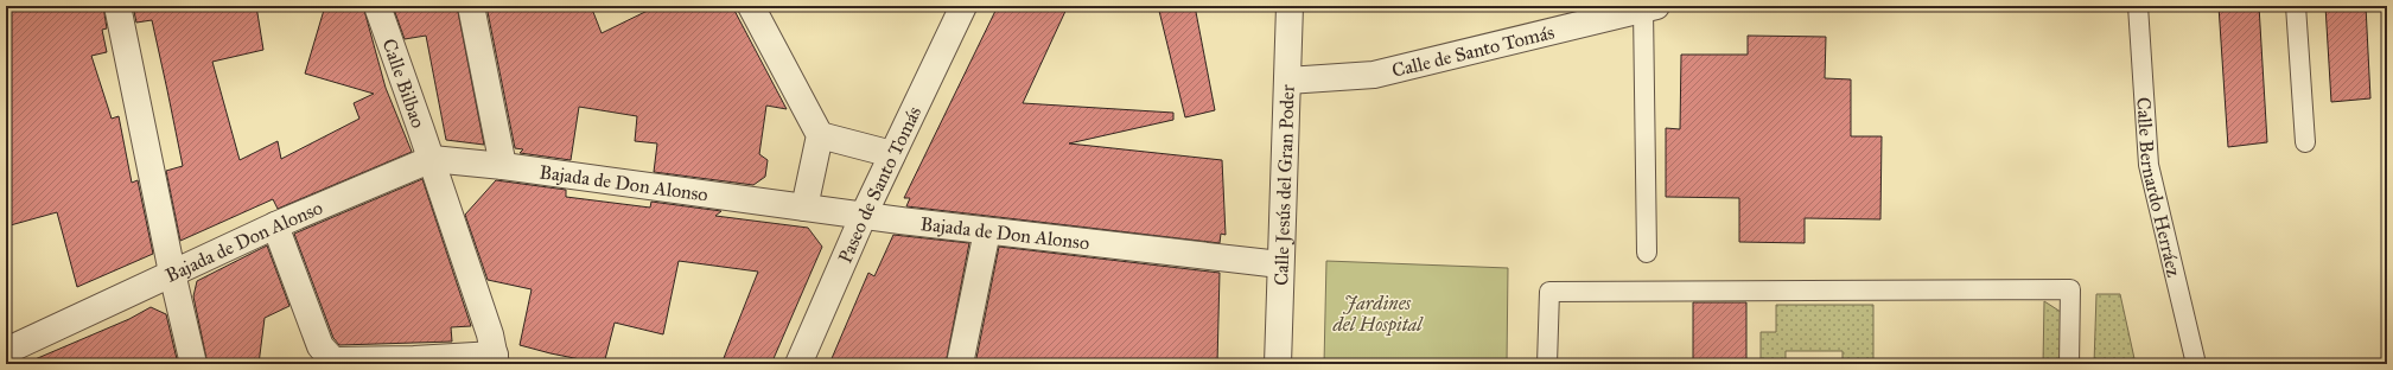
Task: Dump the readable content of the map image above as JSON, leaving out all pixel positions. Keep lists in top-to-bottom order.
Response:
{
  "streets": {
    "street": [
      "Calle de Santo Tomás",
      "Calle Bilbao",
      "Bajada de Don Alonso",
      "Paseo de Santo Tomás",
      "Calle Jesús del Gran Poder"
    ],
    "lane": ["Calle Bernardo Herráez"]
  },
  "crossings": [
    ["Calle de Santo Tomás", "Calle Jesús del Gran Poder"],
    ["Calle Bilbao", "Bajada de Don Alonso"],
    ["Bajada de Don Alonso", "Paseo de Santo Tomás"],
    ["Bajada de Don Alonso", "Calle Jesús del Gran Poder"]
  ],
  "parks": ["Jardines del Hospital"]
}
